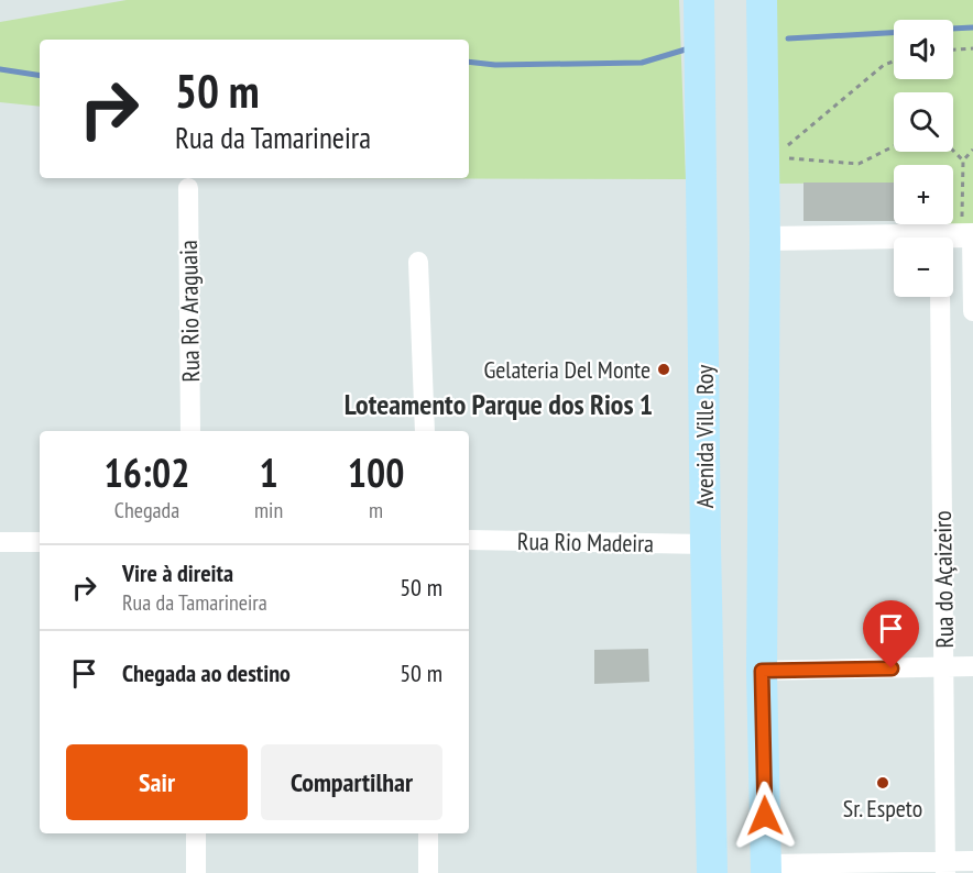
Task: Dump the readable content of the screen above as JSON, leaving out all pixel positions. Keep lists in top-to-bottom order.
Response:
{
  "streets": {
    "main road": ["Avenida Ville Roy"],
    "street": ["Rua Rio Araguaia", "Rua Rio Madeira", "Rua do Açaizeiro"]
  },
  "crossings": [
    ["Avenida Ville Roy", "Rua Rio Madeira"]
  ],
  "districts": ["Loteamento Parque dos Rios 1"],
  "places": ["Gelateria Del Monte", "Sr. Espeto"],
  "page": {
    "map_buttons": ["+", "−"],
    "turn": ["50 m", "Rua da Tamarineira"],
    "eta": [
      "16:02",
      "Chegada",
      "1",
      "min",
      "100",
      "m"
    ],
    "list": [
      {
        "name": "Vire à direita",
        "note": "Rua da Tamarineira",
        "value": "50 m"
      },
      {
        "name": "Chegada ao destino",
        "value": "50 m"
      }
    ],
    "buttons": ["Sair", "Compartilhar"]
  }
}
